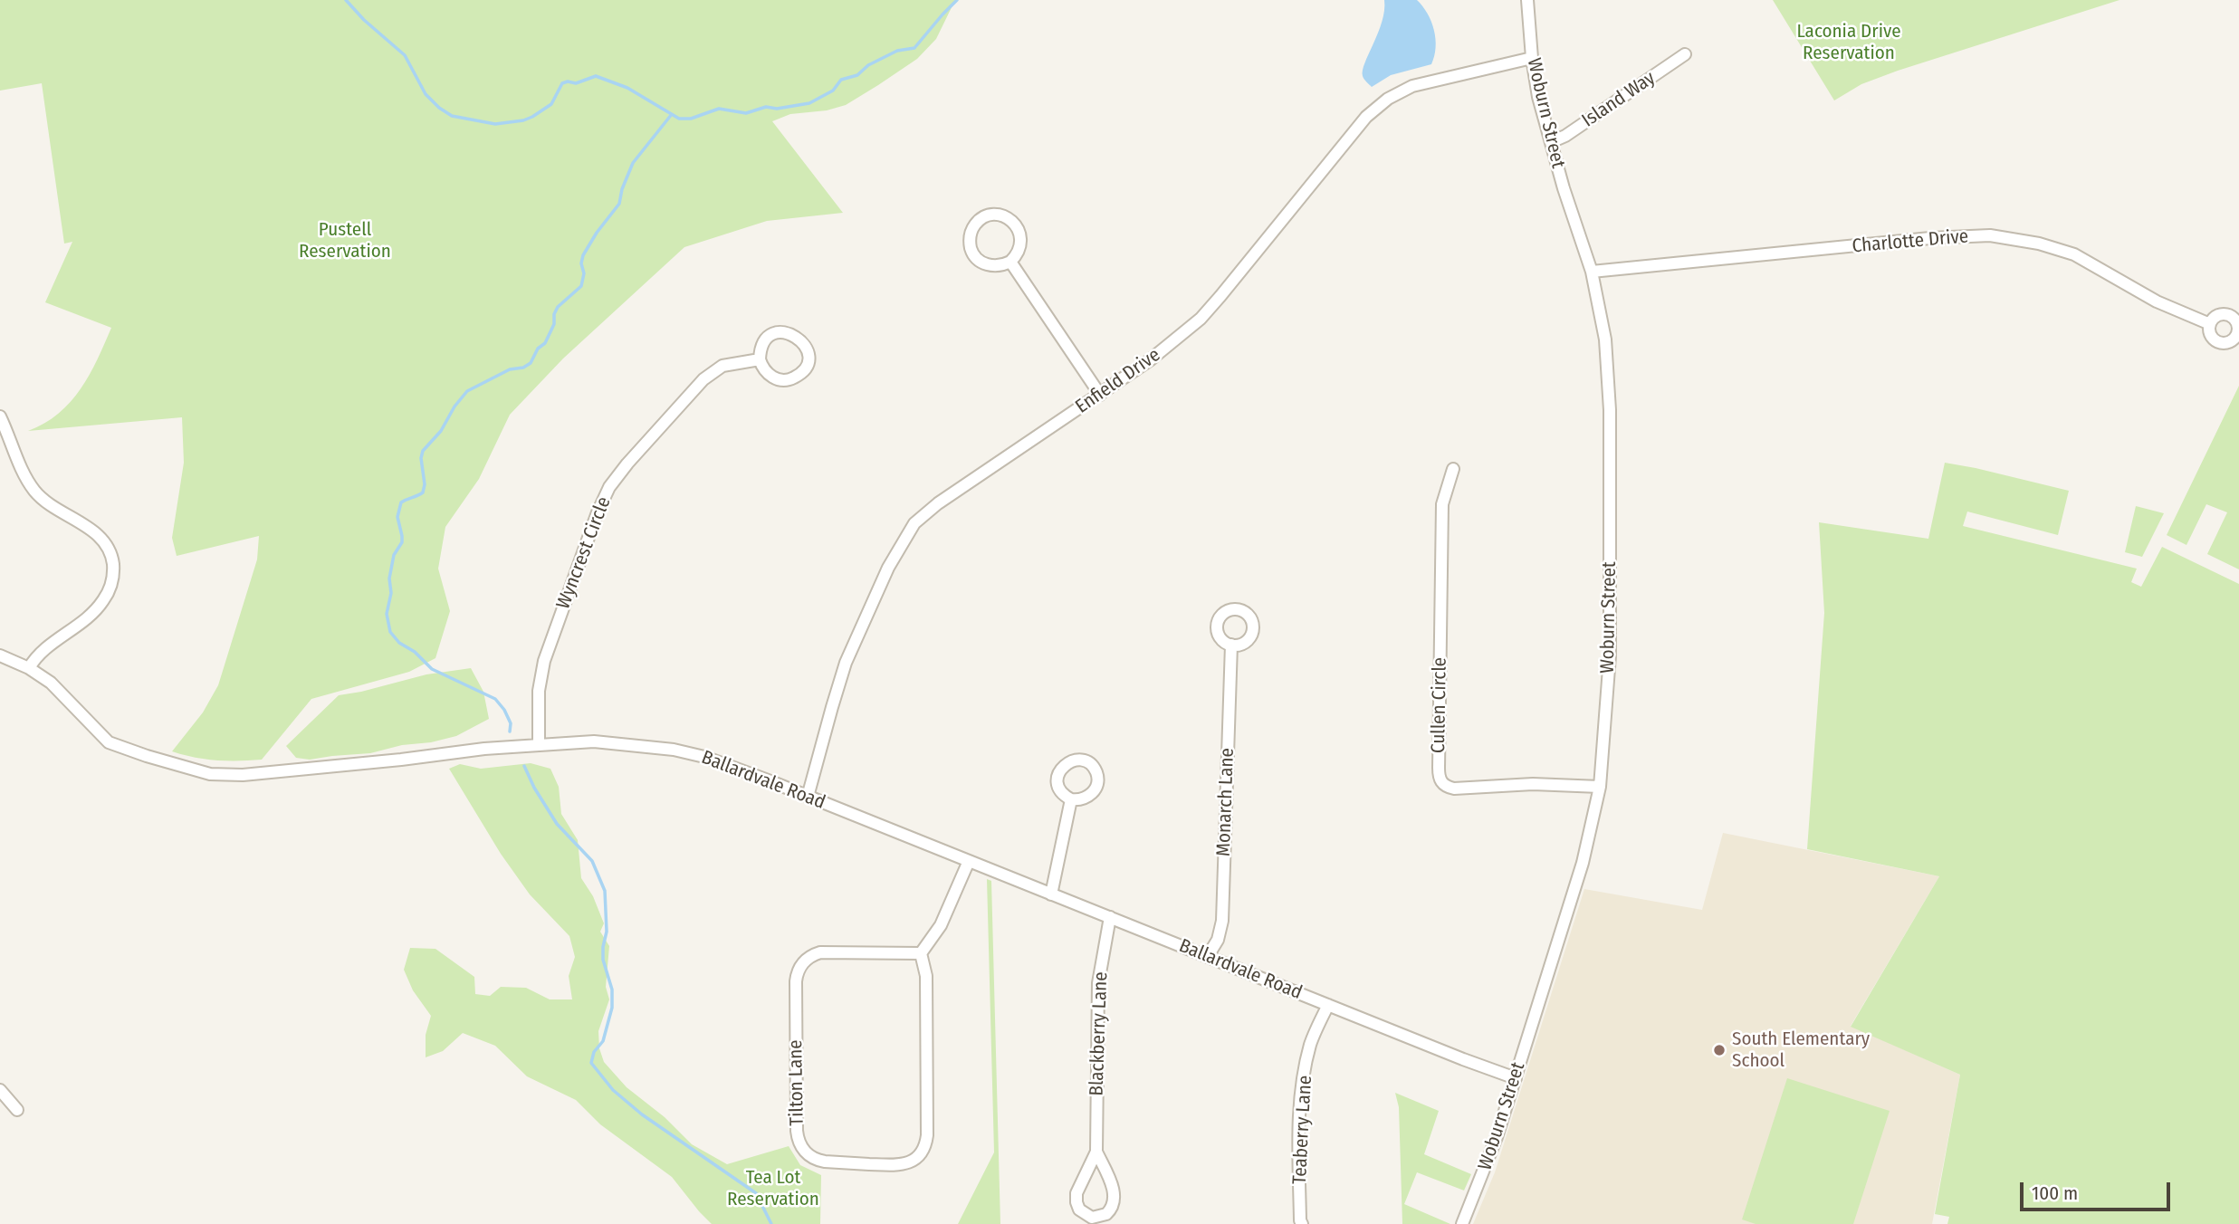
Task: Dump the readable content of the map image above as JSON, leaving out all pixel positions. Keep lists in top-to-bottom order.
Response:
{
  "streets": {
    "street": [
      "Island Way",
      "Woburn Street",
      "Charlotte Drive",
      "Enfield Drive",
      "Wyncrest Circle",
      "Cullen Circle",
      "Ballardvale Road",
      "Monarch Lane",
      "Blackberry Lane",
      "Tilton Lane",
      "Teaberry Lane"
    ]
  },
  "crossings": [
    ["Island Way", "Woburn Street"],
    ["Woburn Street", "Charlotte Drive"],
    ["Woburn Street", "Enfield Drive"],
    ["Woburn Street", "Cullen Circle"],
    ["Woburn Street", "Ballardvale Road"],
    ["Enfield Drive", "Ballardvale Road"],
    ["Wyncrest Circle", "Ballardvale Road"],
    ["Ballardvale Road", "Monarch Lane"],
    ["Ballardvale Road", "Blackberry Lane"],
    ["Ballardvale Road", "Teaberry Lane"]
  ],
  "parks": ["Laconia Drive Reservation", "Pustell Reservation", "Tea Lot Reservation"],
  "places": ["South Elementary School"],
  "scale_bar": "100 m"
}
